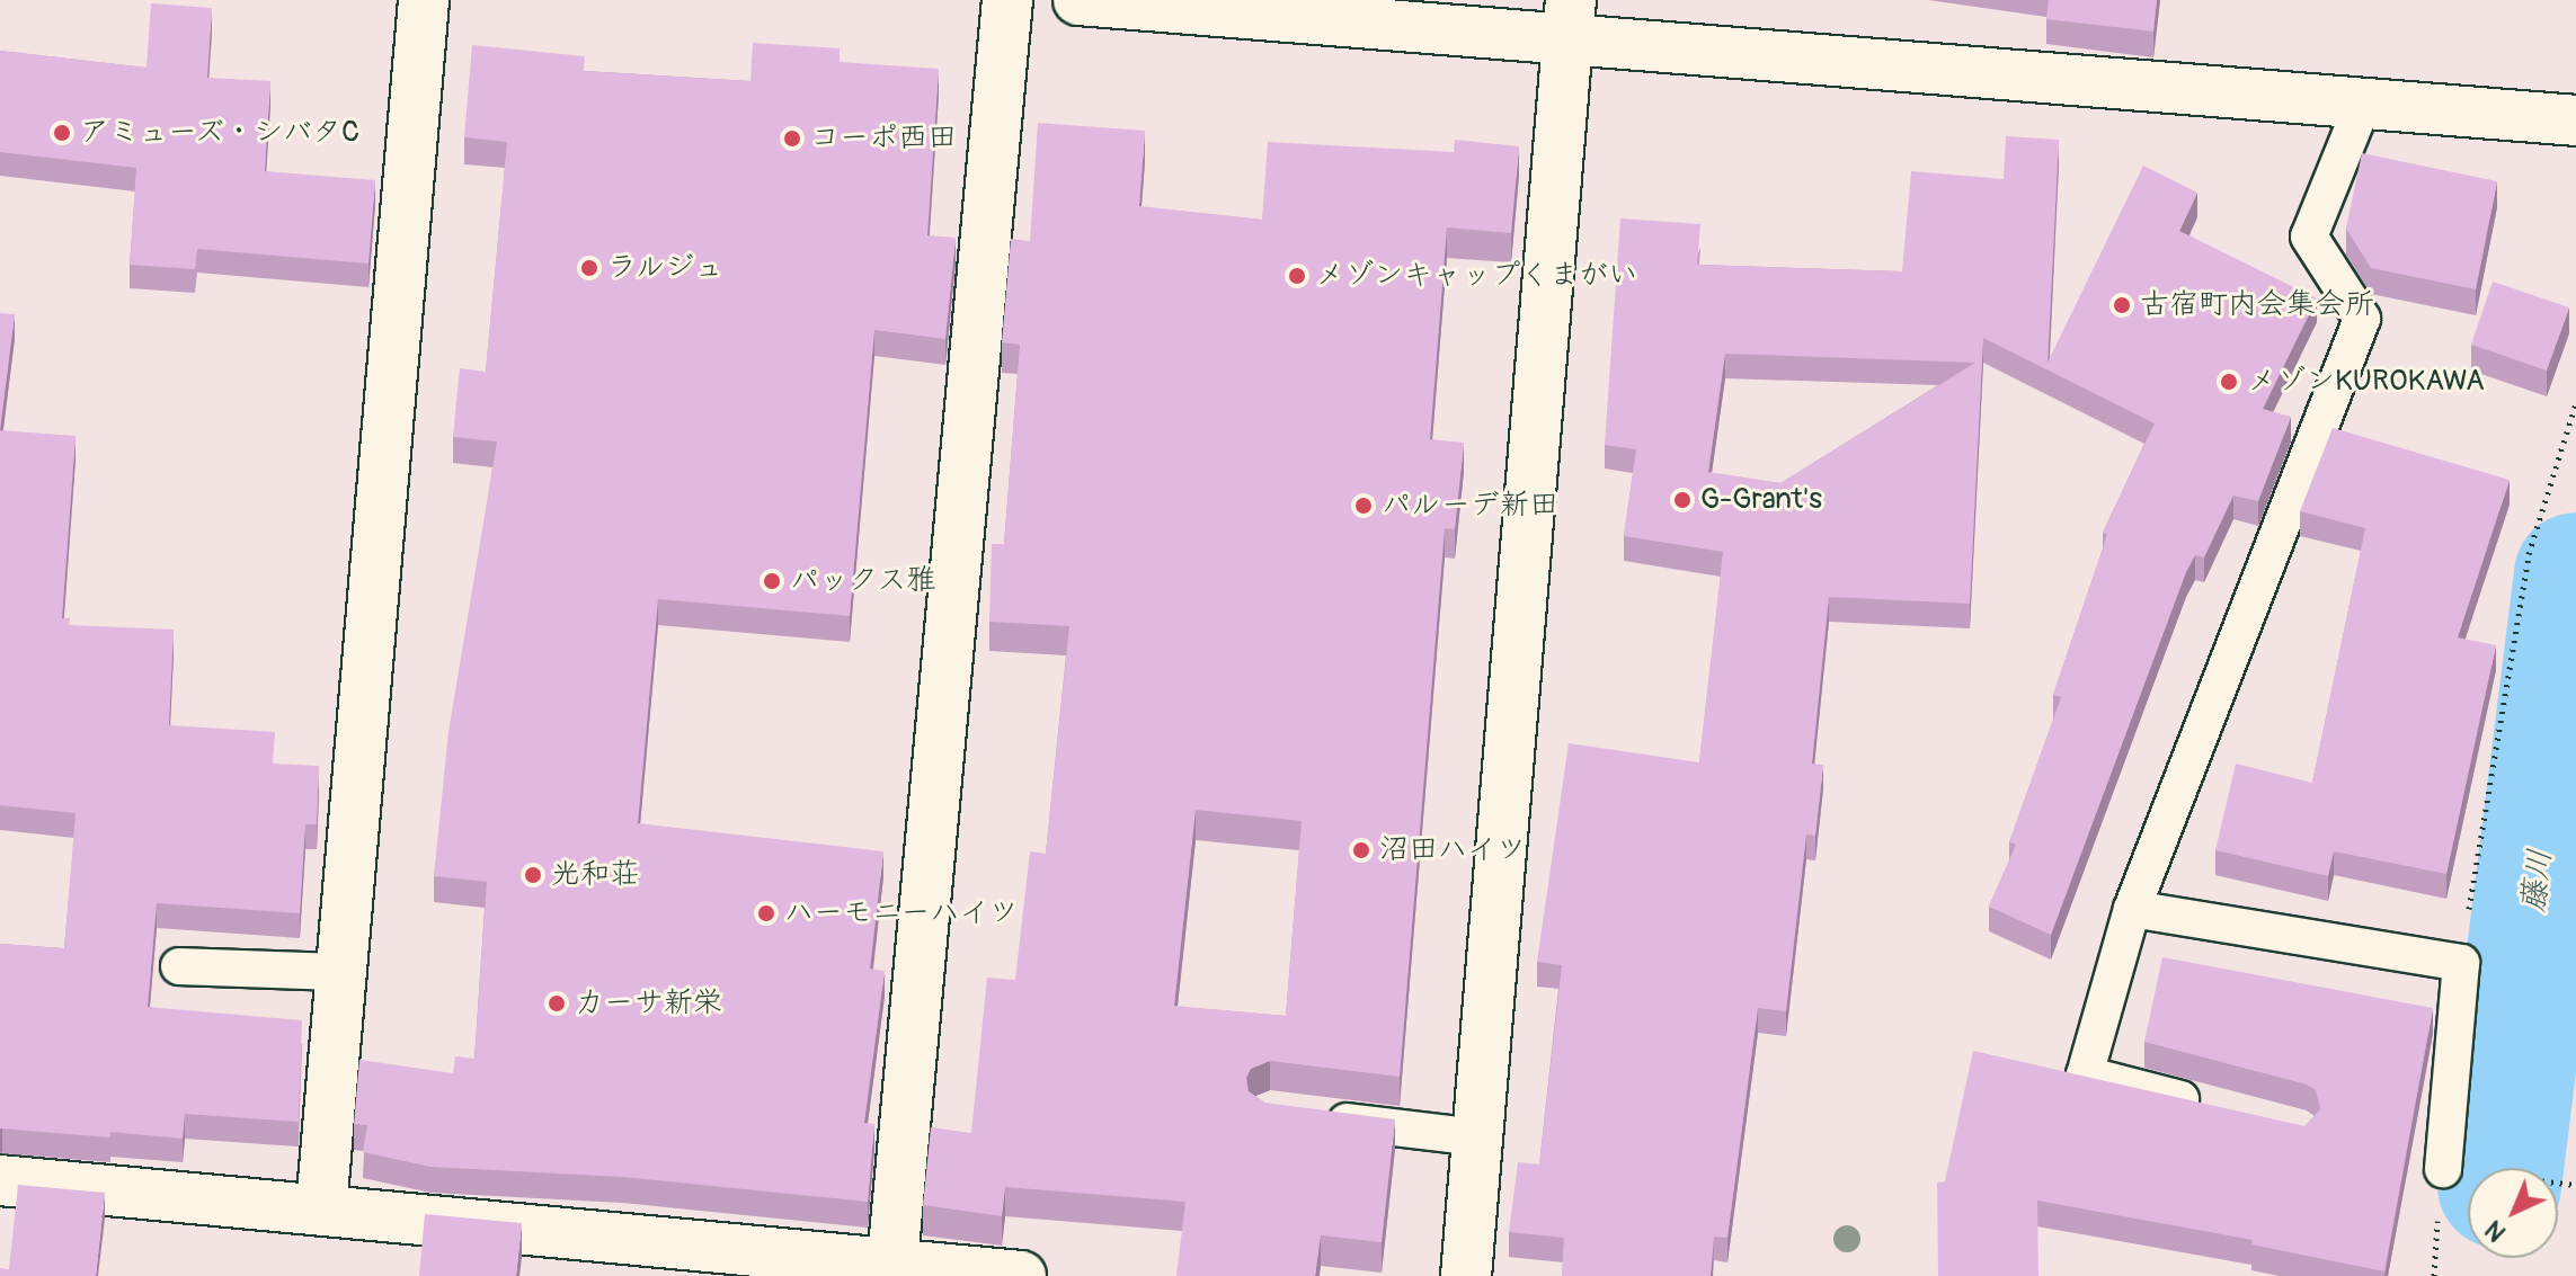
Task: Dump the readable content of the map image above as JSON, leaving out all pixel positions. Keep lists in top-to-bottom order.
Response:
{
  "water": ["藤川"],
  "places": [
    "アミューズ・シバタC",
    "コーポ西田",
    "ラルジュ",
    "メゾンキャップくまがい",
    "古宿町内会集会所",
    "メゾンKUROKAWA",
    "G-Grant's",
    "パルーデ新田",
    "パックス雅",
    "沼田ハイツ",
    "光和荘",
    "ハーモニーハイツ",
    "カーサ新栄"
  ],
  "north": "bottom left"
}
